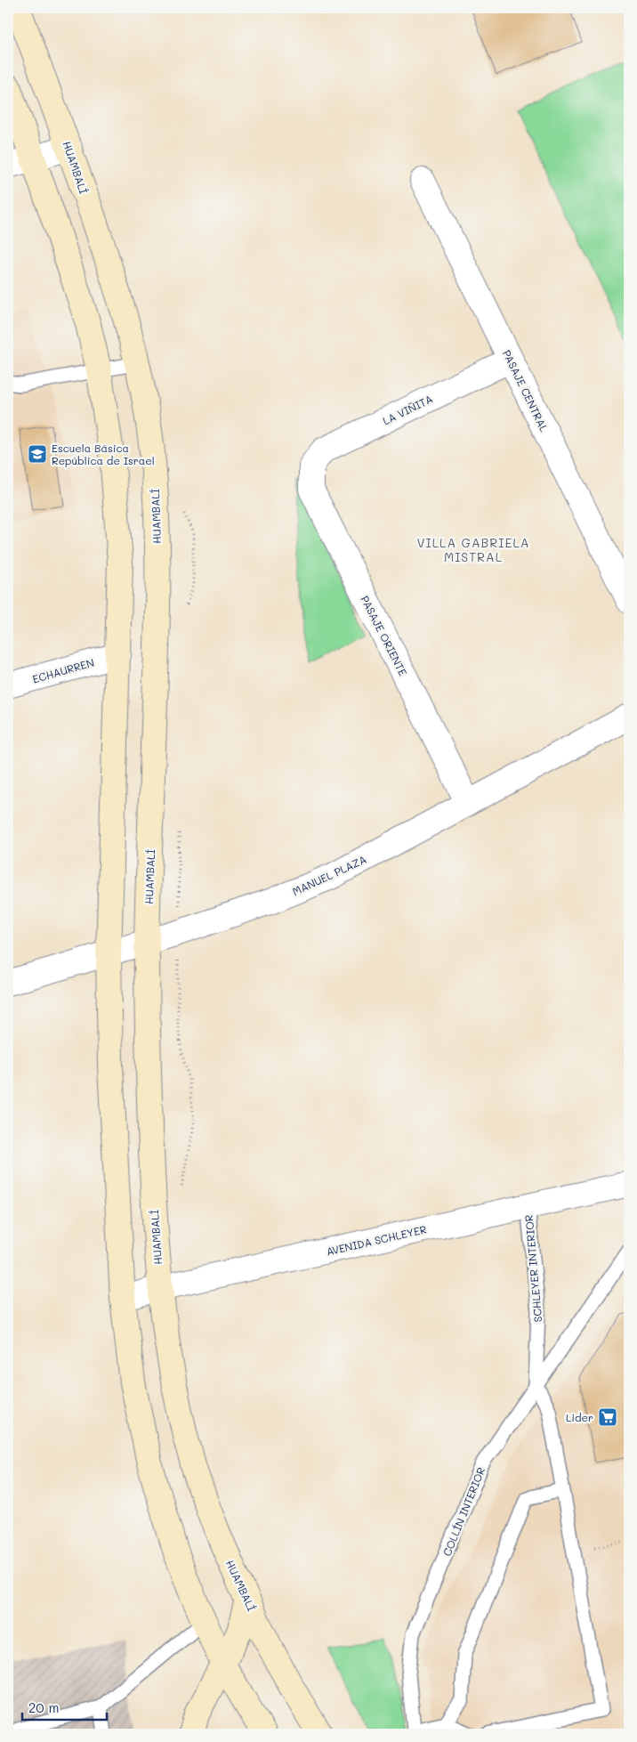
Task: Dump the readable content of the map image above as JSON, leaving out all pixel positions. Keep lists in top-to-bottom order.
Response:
{
  "streets": {
    "main road": ["HUAMBALÍ"],
    "street": [
      "PASAJE CENTRAL",
      "LA VIÑITA",
      "PASAJE ORIENTE",
      "ECHAURREN",
      "MANUEL PLAZA",
      "AVENIDA SCHLEYER"
    ],
    "lane": ["SCHLEYER INTERIOR", "COLLÍN INTERIOR"]
  },
  "crossings": [
    ["HUAMBALÍ", "MANUEL PLAZA"],
    ["HUAMBALÍ", "AVENIDA SCHLEYER"],
    ["PASAJE CENTRAL", "LA VIÑITA"],
    ["LA VIÑITA", "PASAJE ORIENTE"],
    ["PASAJE ORIENTE", "MANUEL PLAZA"],
    ["AVENIDA SCHLEYER", "SCHLEYER INTERIOR"],
    ["SCHLEYER INTERIOR", "COLLÍN INTERIOR"]
  ],
  "districts": ["VILLA GABRIELA MISTRAL"],
  "places": {
    "school or university": ["Escuela Básica República de Israel"],
    "supermarket": ["Lider"]
  },
  "scale_bar": "20 m"
}
